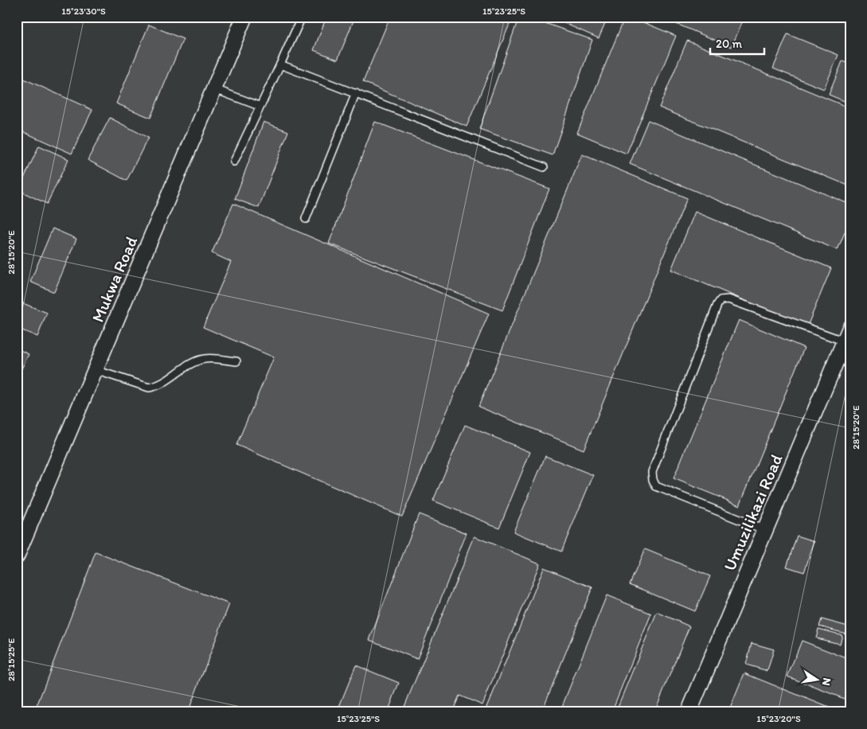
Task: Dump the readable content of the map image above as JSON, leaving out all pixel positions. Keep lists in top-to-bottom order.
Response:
{
  "streets": {
    "street": ["Mukwa Road", "Umuzilikazi Road"]
  },
  "scale_bar": "20 m",
  "north": "right",
  "coordinates": [
    "15°23'30\"S",
    "15°23'25\"S",
    "28°15'20\"E",
    "28°15'25\"E",
    "15°23'20\"S"
  ]
}
